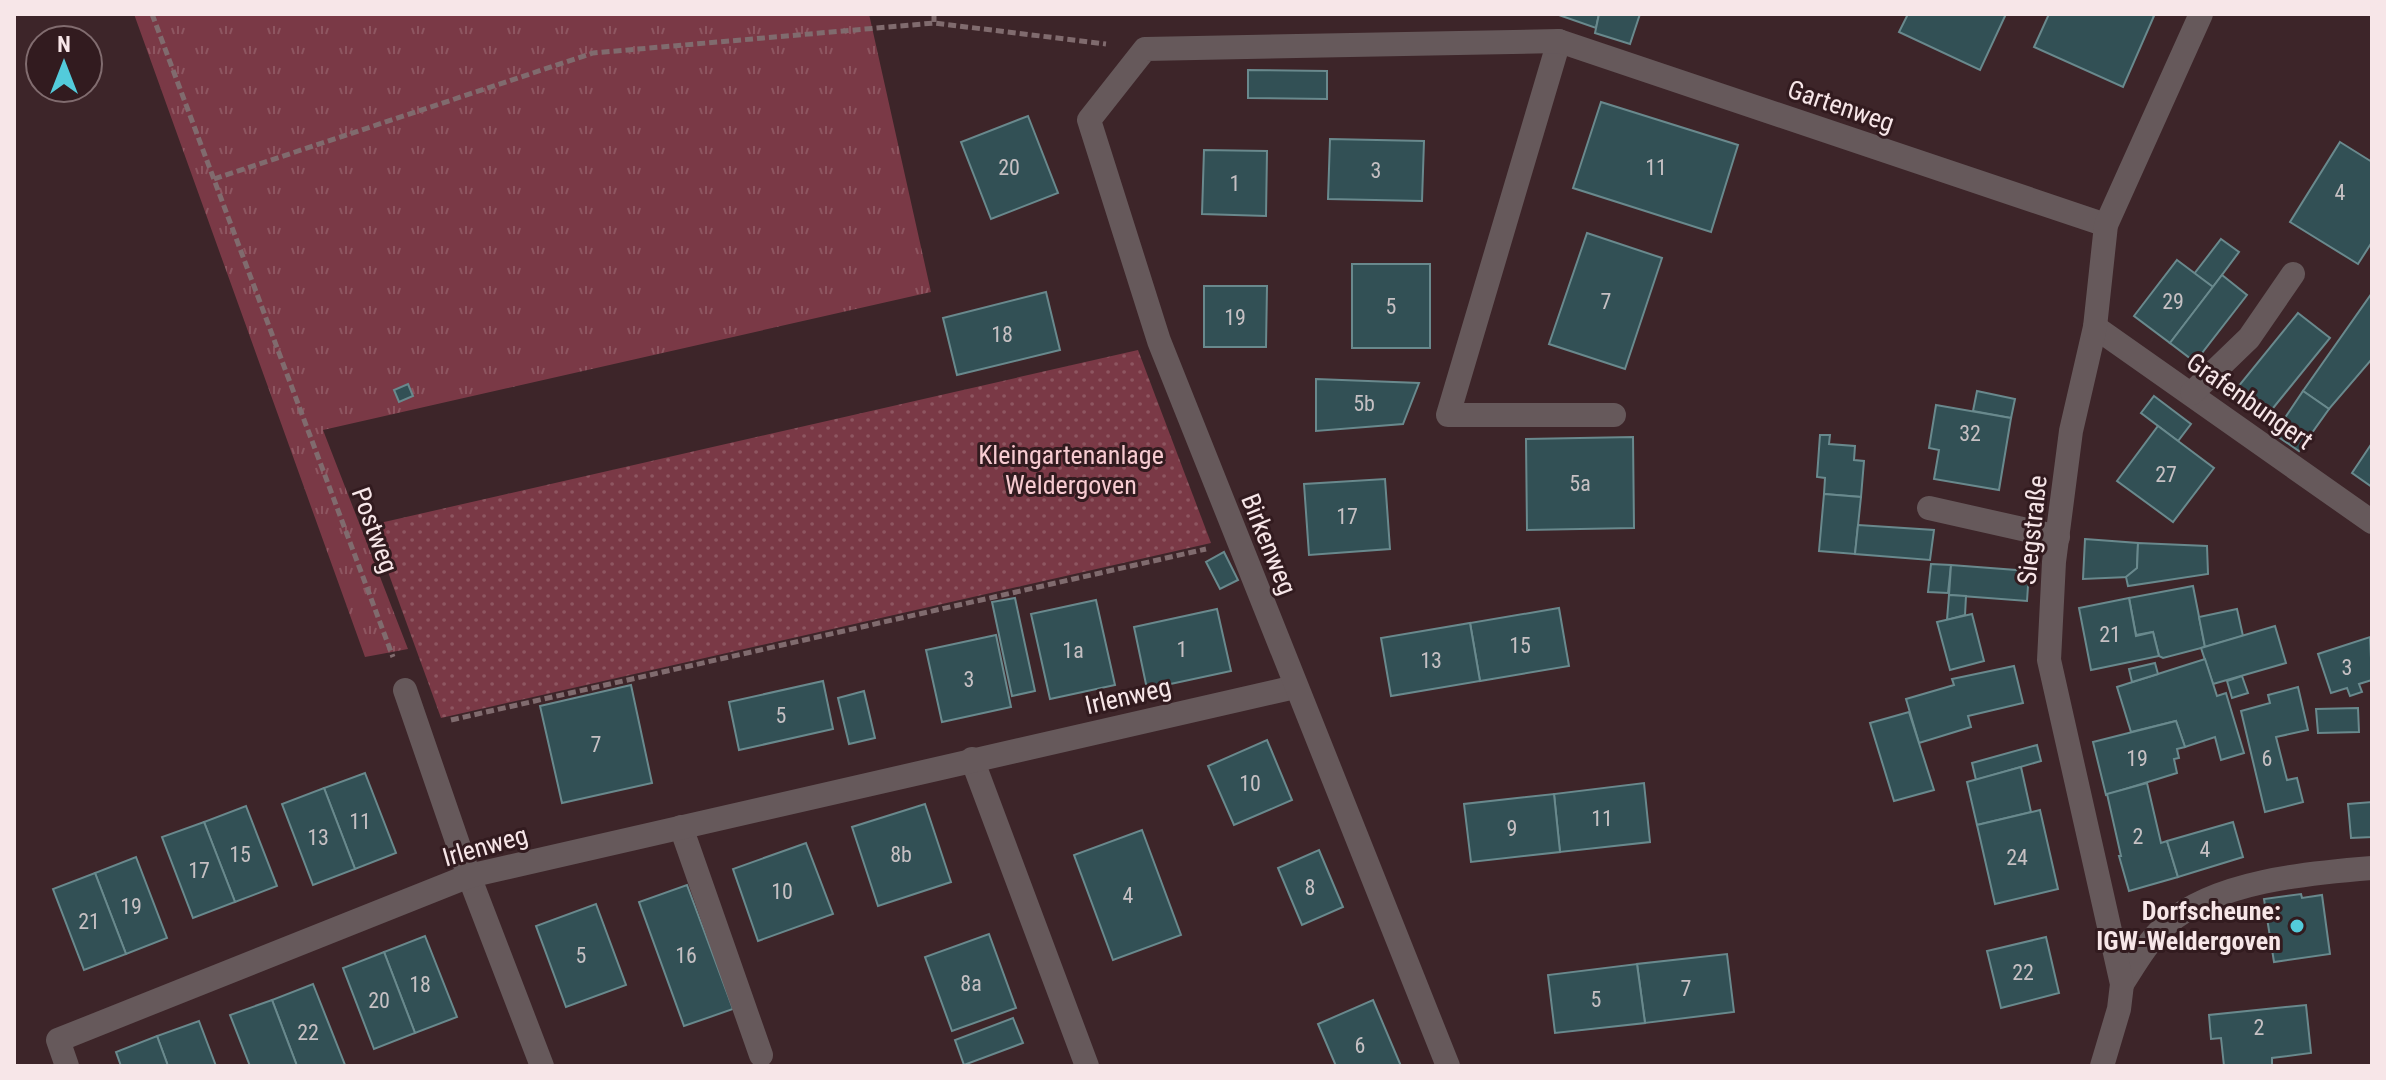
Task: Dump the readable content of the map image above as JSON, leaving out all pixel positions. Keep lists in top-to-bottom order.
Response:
{
  "streets": {
    "street": [
      "Gartenweg",
      "Grafenbungert",
      "Siegstraße",
      "Birkenweg",
      "Irlenweg"
    ],
    "path": ["Postweg"]
  },
  "crossings": [
    ["Gartenweg", "Siegstraße"],
    ["Gartenweg", "Birkenweg"],
    ["Grafenbungert", "Siegstraße"],
    ["Birkenweg", "Irlenweg"]
  ],
  "parks": ["Kleingartenanlage Weldergoven"],
  "places": ["Dorfscheune: IGW-Weldergoven"],
  "house_numbers": [
    "20",
    "11",
    "3",
    "1",
    "4",
    "7",
    "29",
    "5",
    "19",
    "18",
    "5b",
    "32",
    "27",
    "5a",
    "17",
    "21",
    "15",
    "1",
    "1a",
    "13",
    "3",
    "3",
    "5",
    "7",
    "19",
    "6",
    "10",
    "11",
    "11",
    "9",
    "2",
    "13",
    "4",
    "15",
    "8b",
    "24",
    "17",
    "8",
    "10",
    "4",
    "19",
    "21",
    "5",
    "16",
    "22",
    "8a",
    "18",
    "7",
    "5",
    "20",
    "2",
    "22",
    "6"
  ],
  "north": "top"
}
